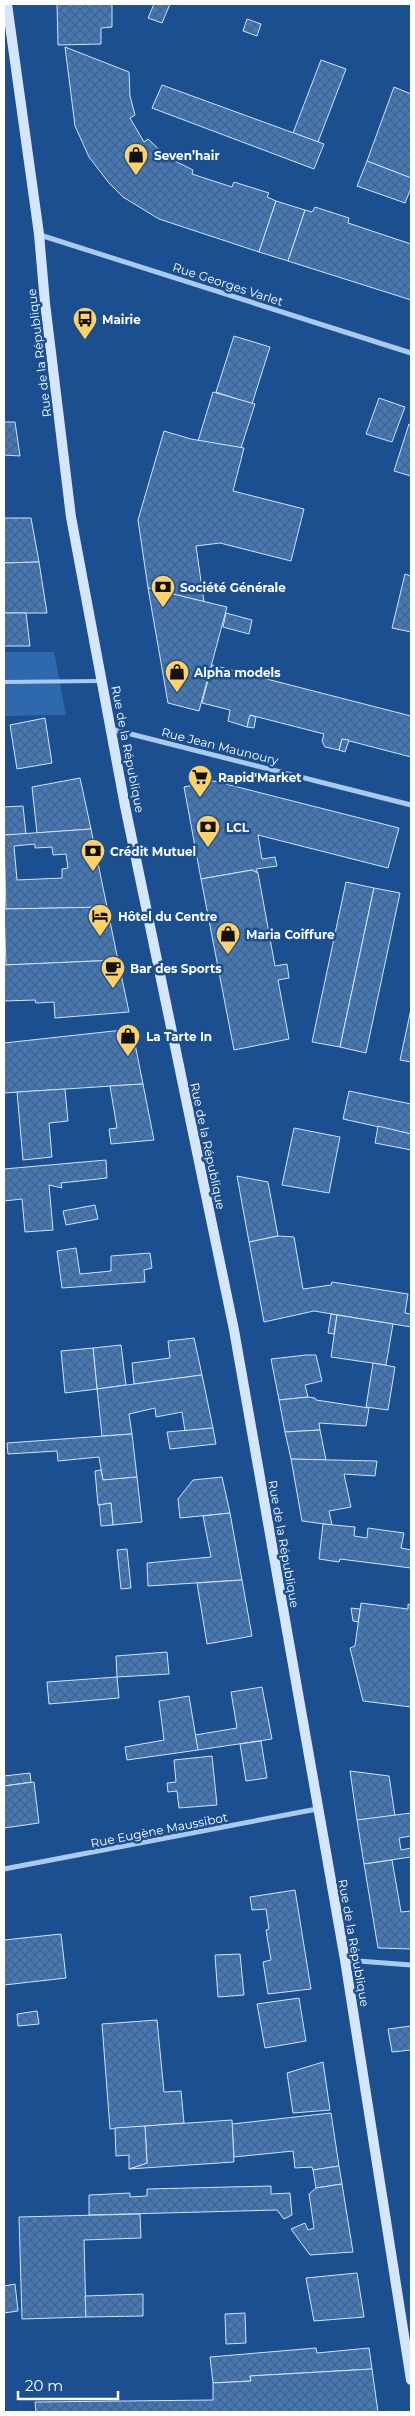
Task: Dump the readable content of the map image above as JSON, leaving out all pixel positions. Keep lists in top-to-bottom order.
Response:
{
  "streets": {
    "main road": ["Rue de la République"],
    "street": ["Rue Georges Varlet", "Rue Jean Maunoury", "Rue Eugène Maussibot"]
  },
  "crossings": [
    ["Rue Georges Varlet", "Rue de la République"],
    ["Rue de la République", "Rue Jean Maunoury"],
    ["Rue de la République", "Rue Eugène Maussibot"]
  ],
  "places": {
    "shop": [
      "Seven’hair",
      "Alpha models",
      "Maria Coiffure",
      "La Tarte In"
    ],
    "bus stop": ["Mairie"],
    "bank": ["Société Générale", "LCL", "Crédit Mutuel"],
    "supermarket": ["Rapid'Market"],
    "hotel": ["Hôtel du Centre"],
    "cafe": ["Bar des Sports"]
  },
  "scale_bar": "20 m"
}
